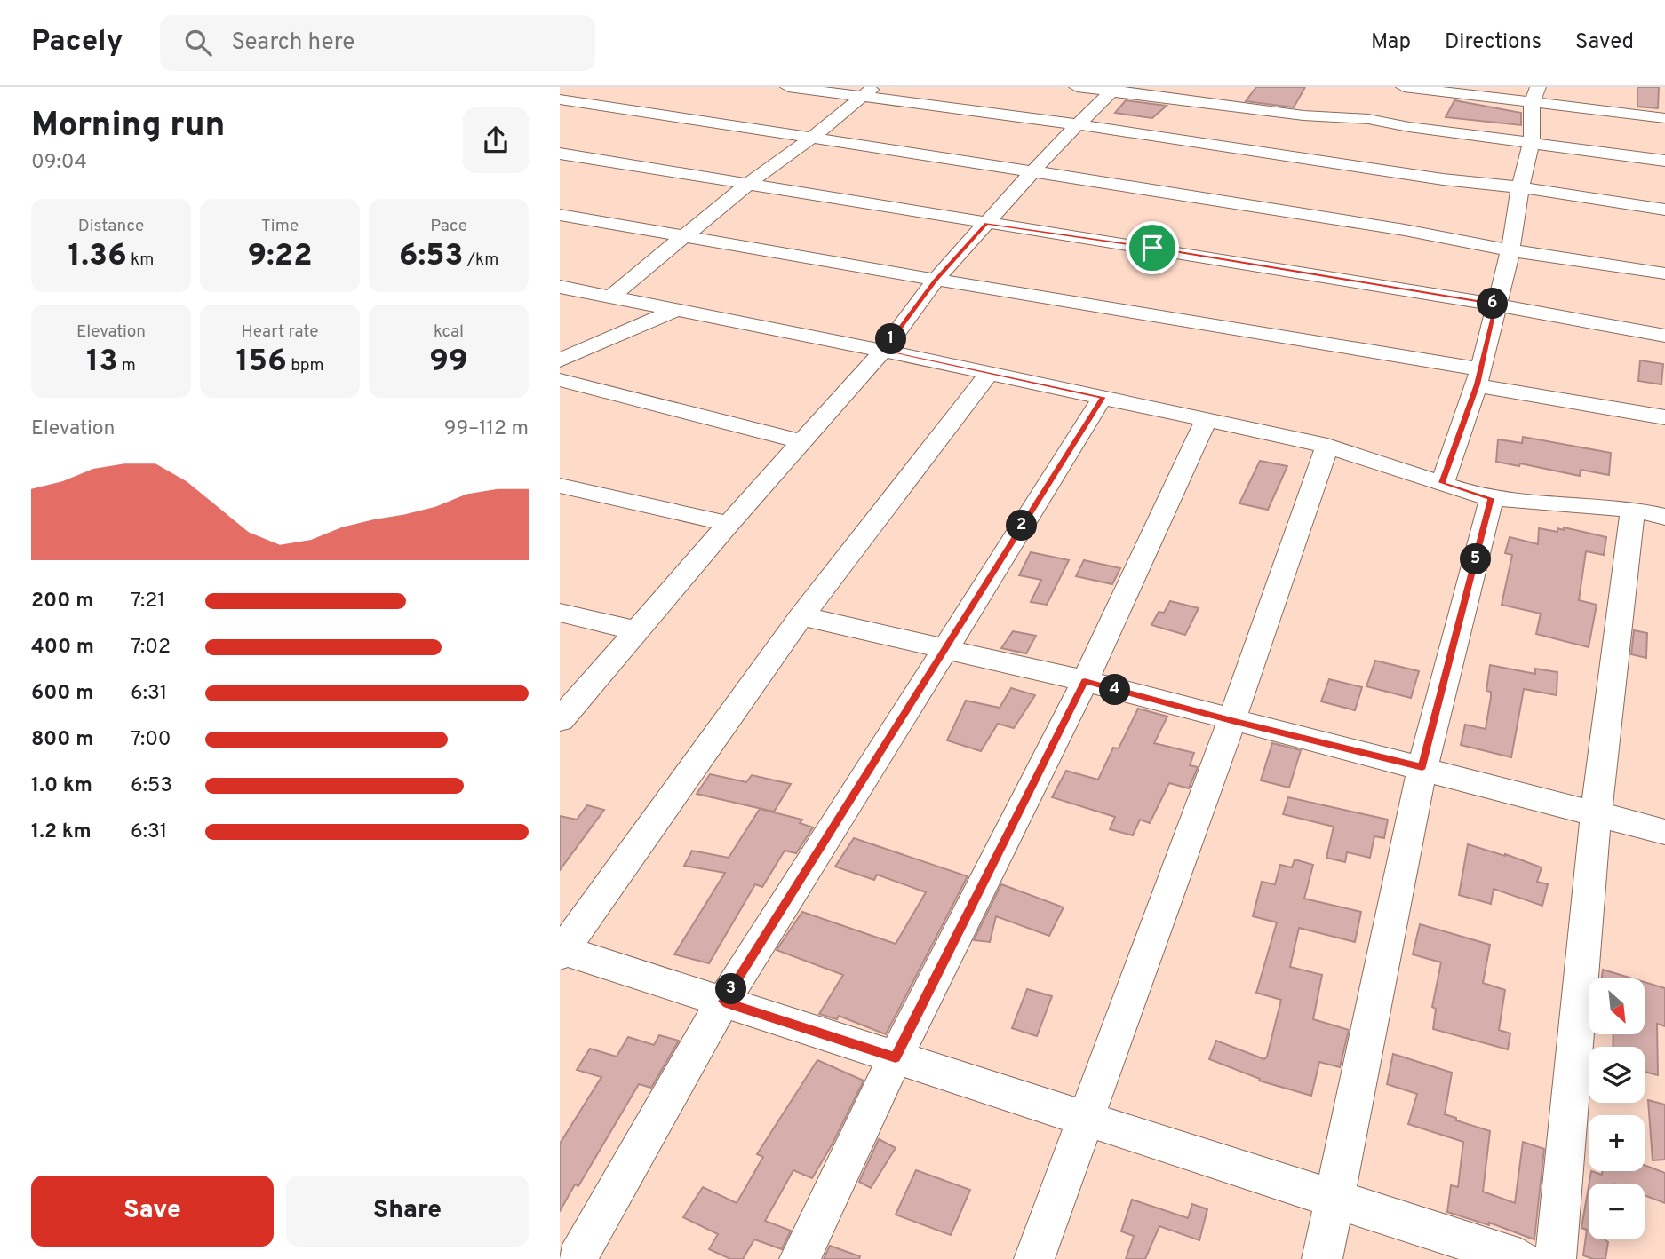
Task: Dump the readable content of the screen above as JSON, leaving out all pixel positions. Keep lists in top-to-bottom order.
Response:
{
  "north": "bottom right",
  "page": {
    "header": "Pacely",
    "search": "Search here",
    "nav": ["Map", "Directions", "Saved"],
    "heading": ["Morning run", "09:04"],
    "stats": [
      ["Distance", "1.36 km"],
      ["Time", "9:22"],
      ["Pace", "6:53 /km"],
      ["Elevation", "13 m"],
      ["Heart rate", "156 bpm"],
      ["kcal", "99"]
    ],
    "pins": [
      "6",
      "1",
      "2",
      "5",
      "4",
      "3"
    ],
    "chart": ["Elevation", "99–112 m"],
    "list": [
      {
        "name": "200 m",
        "note": "7:21"
      },
      {
        "name": "400 m",
        "note": "7:02"
      },
      {
        "name": "600 m",
        "note": "6:31"
      },
      {
        "name": "800 m",
        "note": "7:00"
      },
      {
        "name": "1.0 km",
        "note": "6:53"
      },
      {
        "name": "1.2 km",
        "note": "6:31"
      }
    ],
    "map_buttons": ["+", "−"],
    "buttons": ["Save", "Share"]
  }
}
